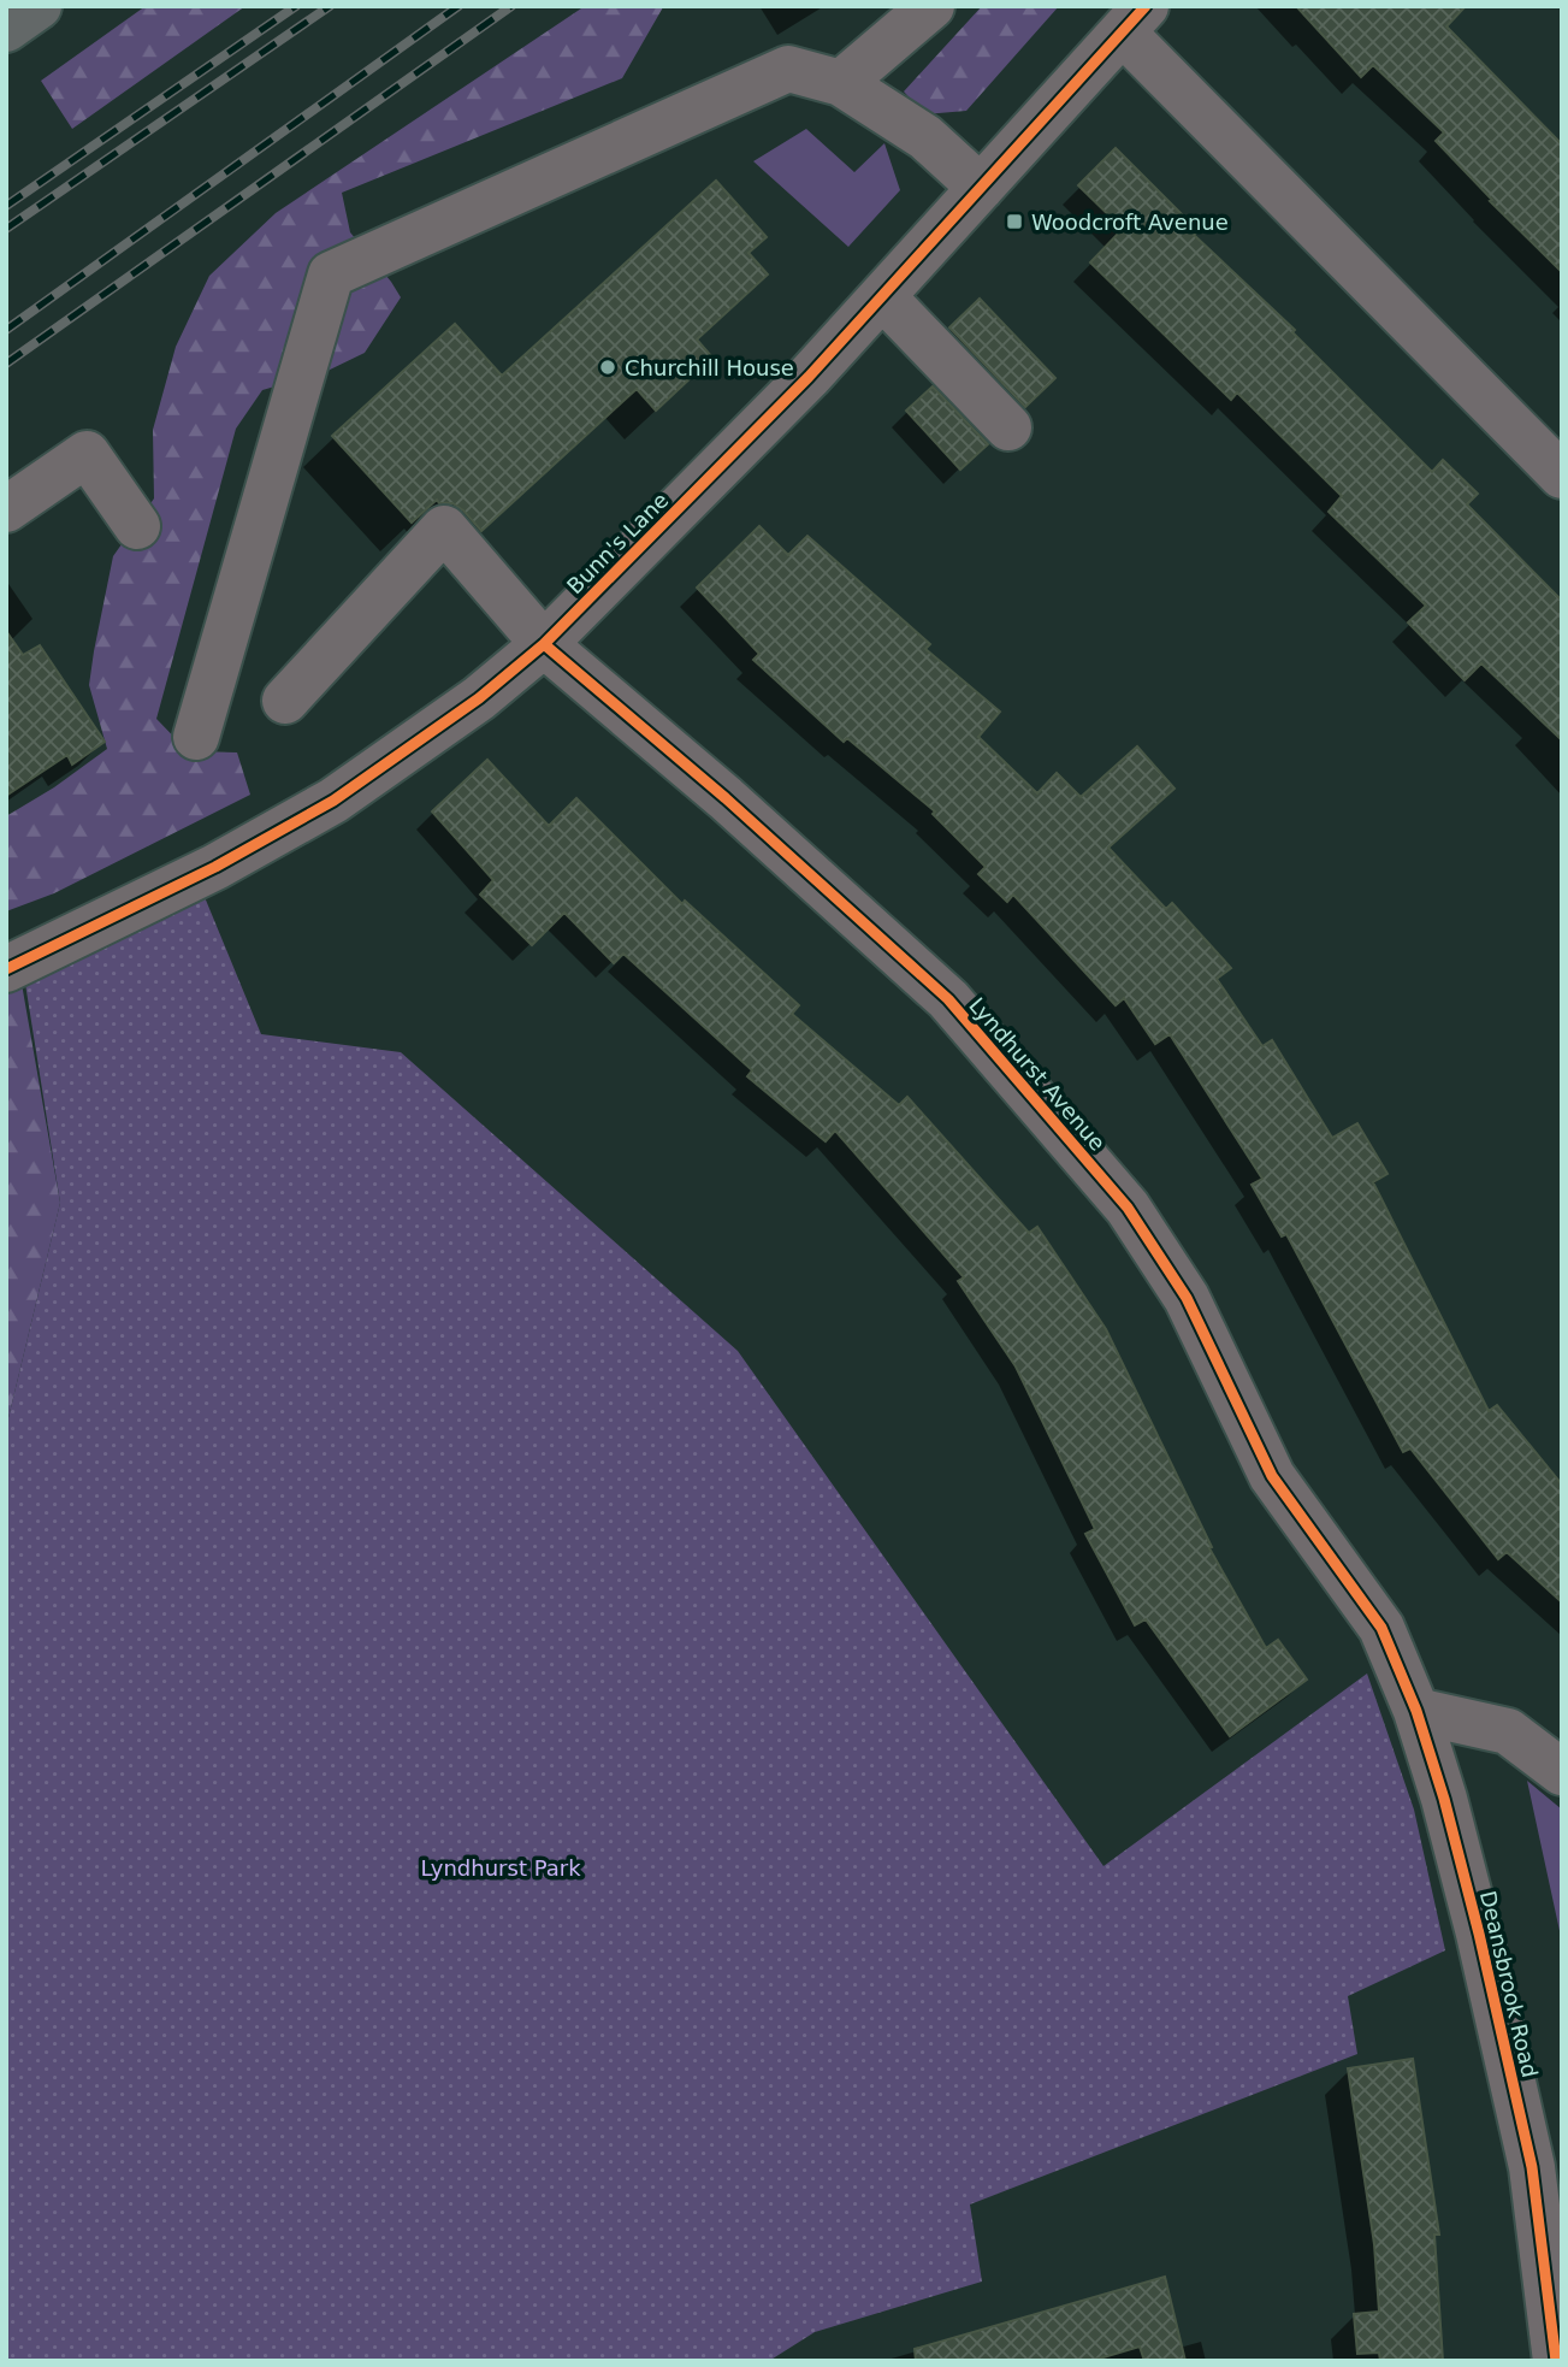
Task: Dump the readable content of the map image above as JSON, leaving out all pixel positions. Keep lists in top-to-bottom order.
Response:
{
  "streets": {
    "street": ["Bunn's Lane", "Lyndhurst Avenue", "Deansbrook Road"]
  },
  "crossings": [
    ["Bunn's Lane", "Lyndhurst Avenue"],
    ["Lyndhurst Avenue", "Deansbrook Road"]
  ],
  "parks": ["Lyndhurst Park"],
  "places": {
    "transit": ["Woodcroft Avenue"],
    "other": ["Churchill House"]
  }
}
